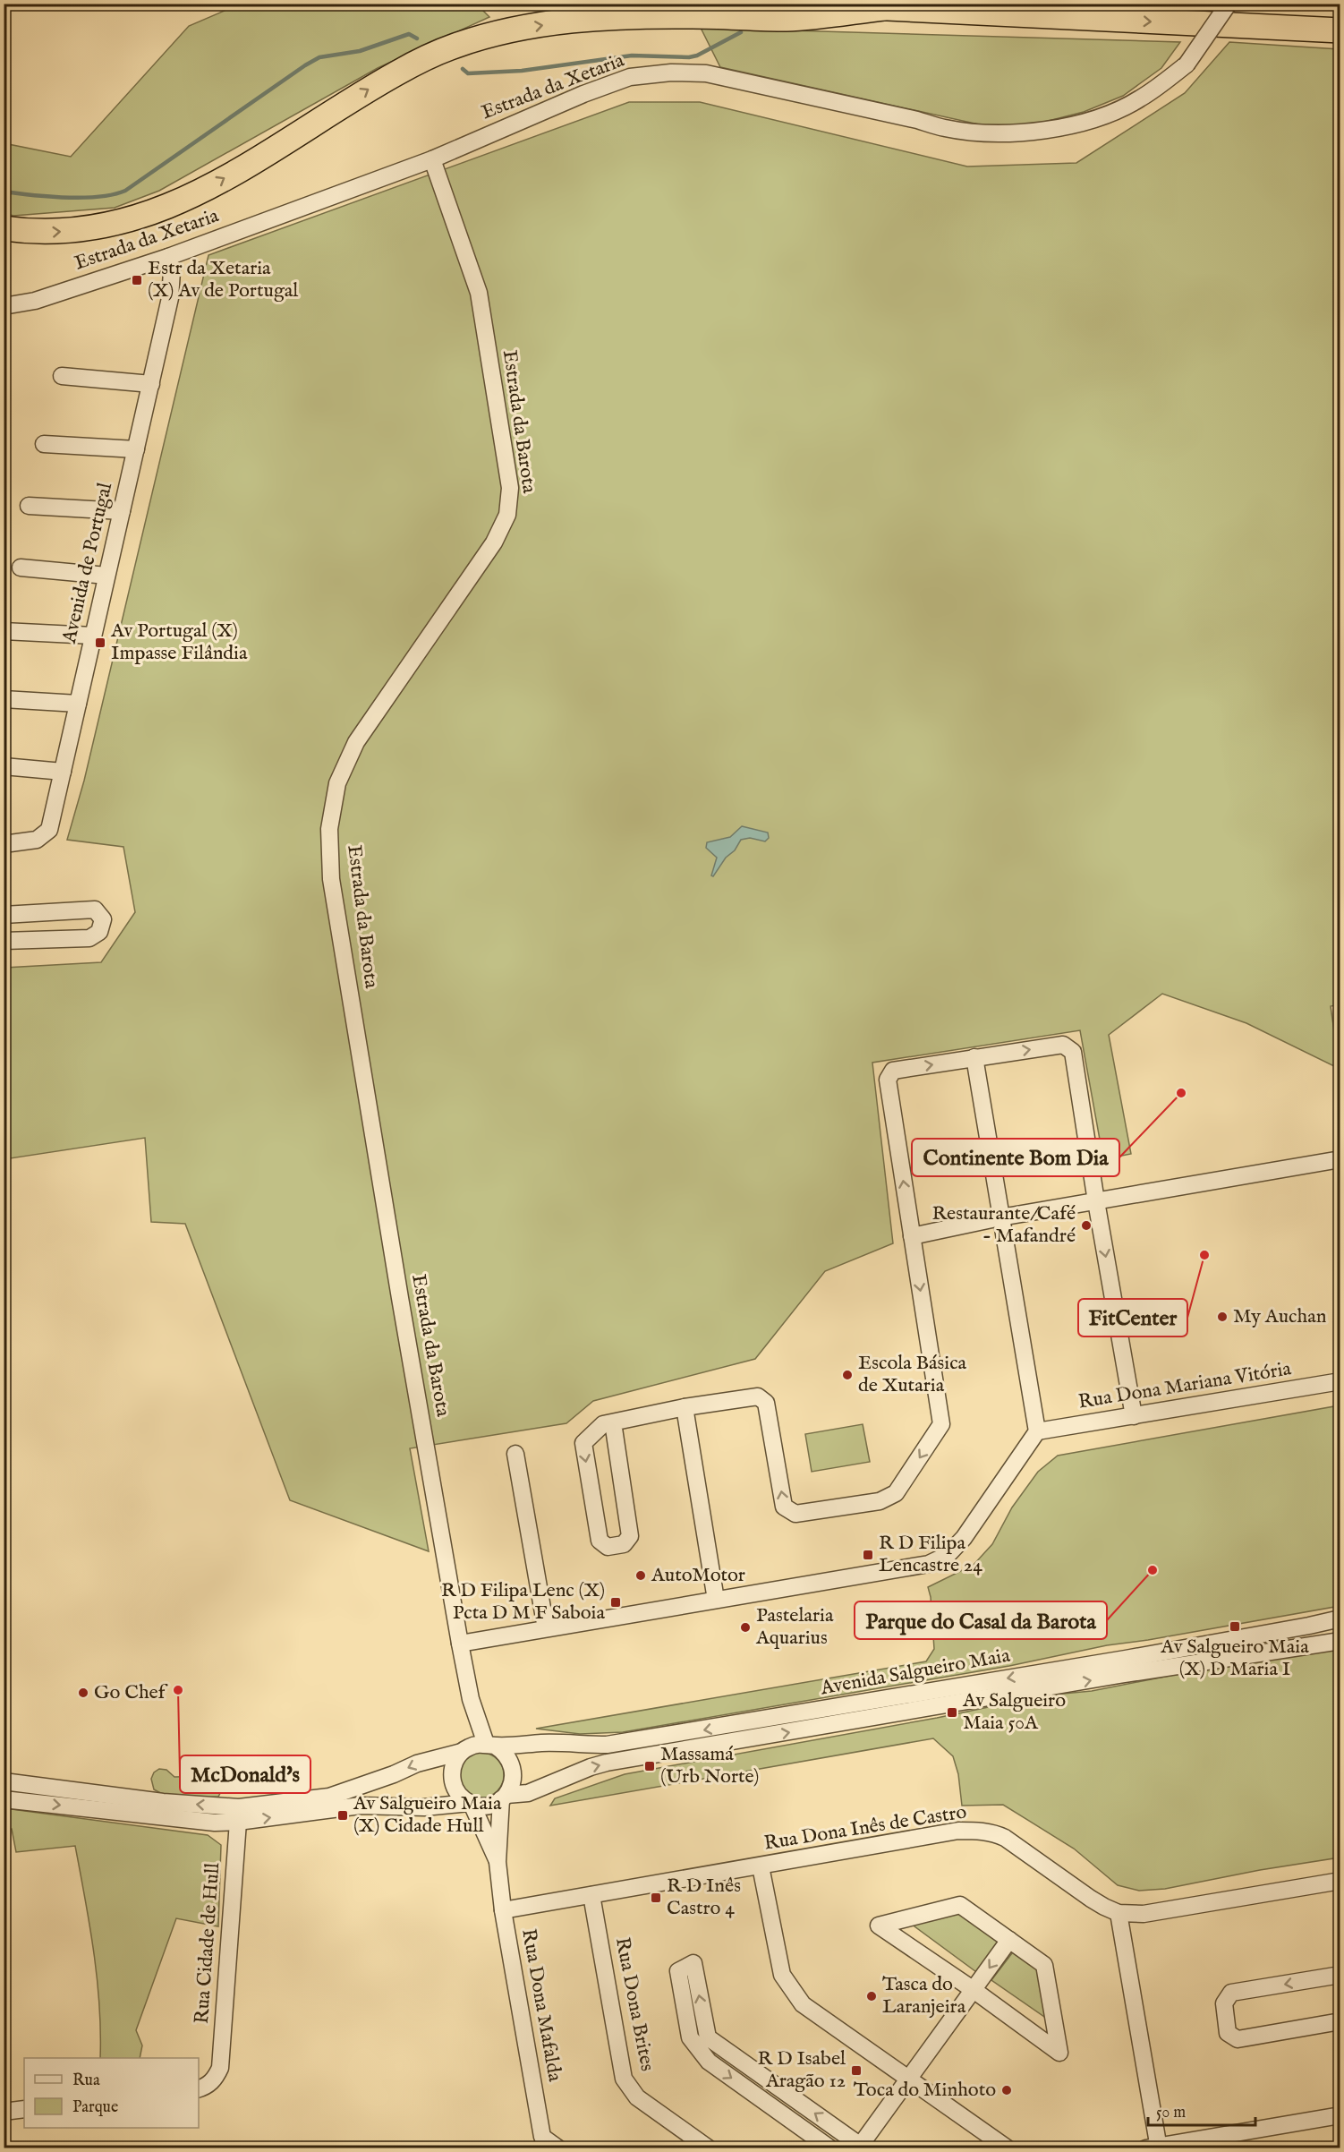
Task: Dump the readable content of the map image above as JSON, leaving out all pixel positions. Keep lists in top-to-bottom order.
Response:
{
  "streets": {
    "street": [
      "Estrada da Xetaria",
      "Estrada da Barota",
      "Avenida de Portugal",
      "Rua Dona Mariana Vitória",
      "Avenida Salgueiro Maia",
      "Rua Dona Inês de Castro",
      "Rua Cidade de Hull",
      "Rua Dona Brites",
      "Rua Dona Mafalda"
    ]
  },
  "crossings": [
    ["Estrada da Xetaria", "Estrada da Barota"],
    ["Estrada da Xetaria", "Avenida de Portugal"],
    ["Estrada da Barota", "Avenida Salgueiro Maia"],
    ["Estrada da Barota", "Rua Dona Mafalda"],
    ["Avenida Salgueiro Maia", "Rua Cidade de Hull"],
    ["Avenida Salgueiro Maia", "Rua Dona Mafalda"],
    ["Rua Dona Inês de Castro", "Rua Dona Brites"],
    ["Rua Dona Inês de Castro", "Rua Dona Mafalda"]
  ],
  "places": {
    "transit": [
      "Estr da Xetaria (X) Av de Portugal",
      "Av Portugal (X) Impasse Filândia",
      "R D Filipa Lencastre 24",
      "R D Filipa Lenc (X) Pcta D M F Saboia",
      "Av Salgueiro Maia (X) D Maria I",
      "Av Salgueiro Maia 50A",
      "Massamá (Urb Norte)",
      "Av Salgueiro Maia (X) Cidade Hull",
      "R D Inês Castro 4",
      "R D Isabel Aragão 12"
    ],
    "other": [
      "Continente Bom Dia",
      "Restaurante/Café - Mafandré",
      "FitCenter",
      "My Auchan",
      "Escola Básica de Xutaria",
      "Parque do Casal da Barota",
      "AutoMotor",
      "Pastelaria Aquarius",
      "McDonald's",
      "Go Chef",
      "Tasca do Laranjeira",
      "Toca do Minhoto"
    ]
  },
  "legend": ["Rua", "Parque"],
  "scale_bar": "50 m"
}
